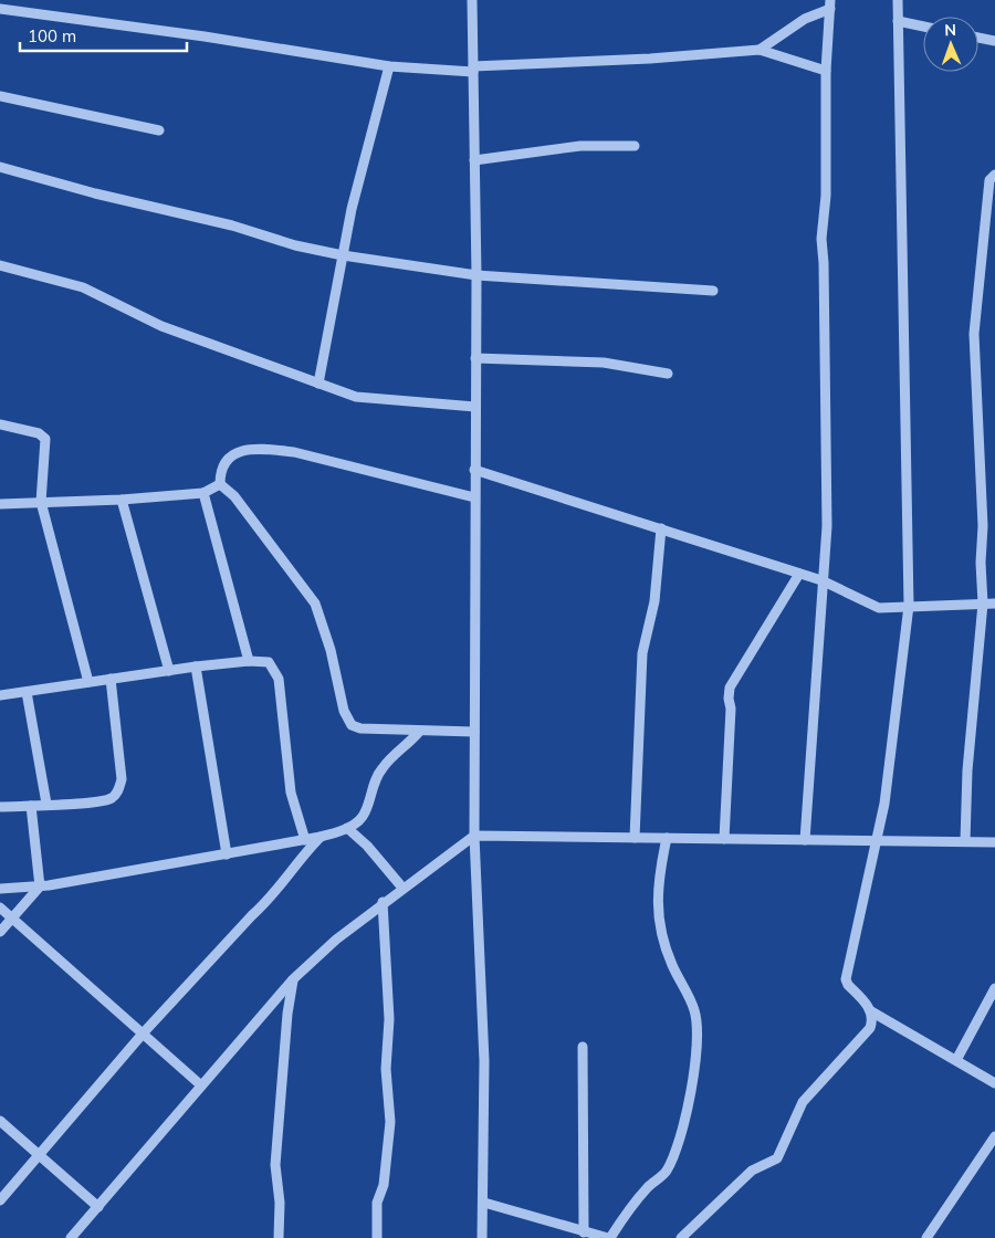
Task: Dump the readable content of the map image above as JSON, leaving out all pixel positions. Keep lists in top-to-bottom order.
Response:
{
  "scale_bar": "100 m",
  "north": "top"
}
